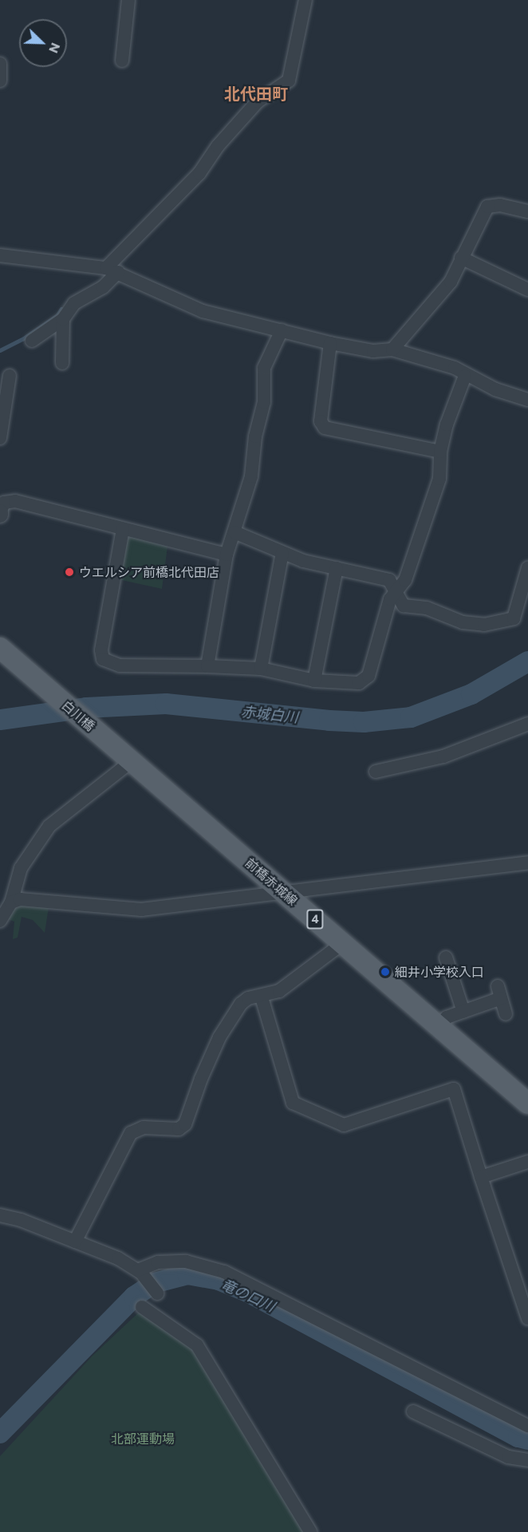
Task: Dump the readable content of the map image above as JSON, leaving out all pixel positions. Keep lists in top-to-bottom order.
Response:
{
  "streets": {
    "main road": ["白川橋", "前橋赤城線", "4"]
  },
  "crossings": [
    ["白川橋", "前橋赤城線"]
  ],
  "districts": ["北代田町"],
  "water": ["赤城白川", "竜の口川"],
  "parks": ["北部運動場"],
  "places": ["ウエルシア前橋北代田店", "細井小学校入口"],
  "north": "bottom right"
}
